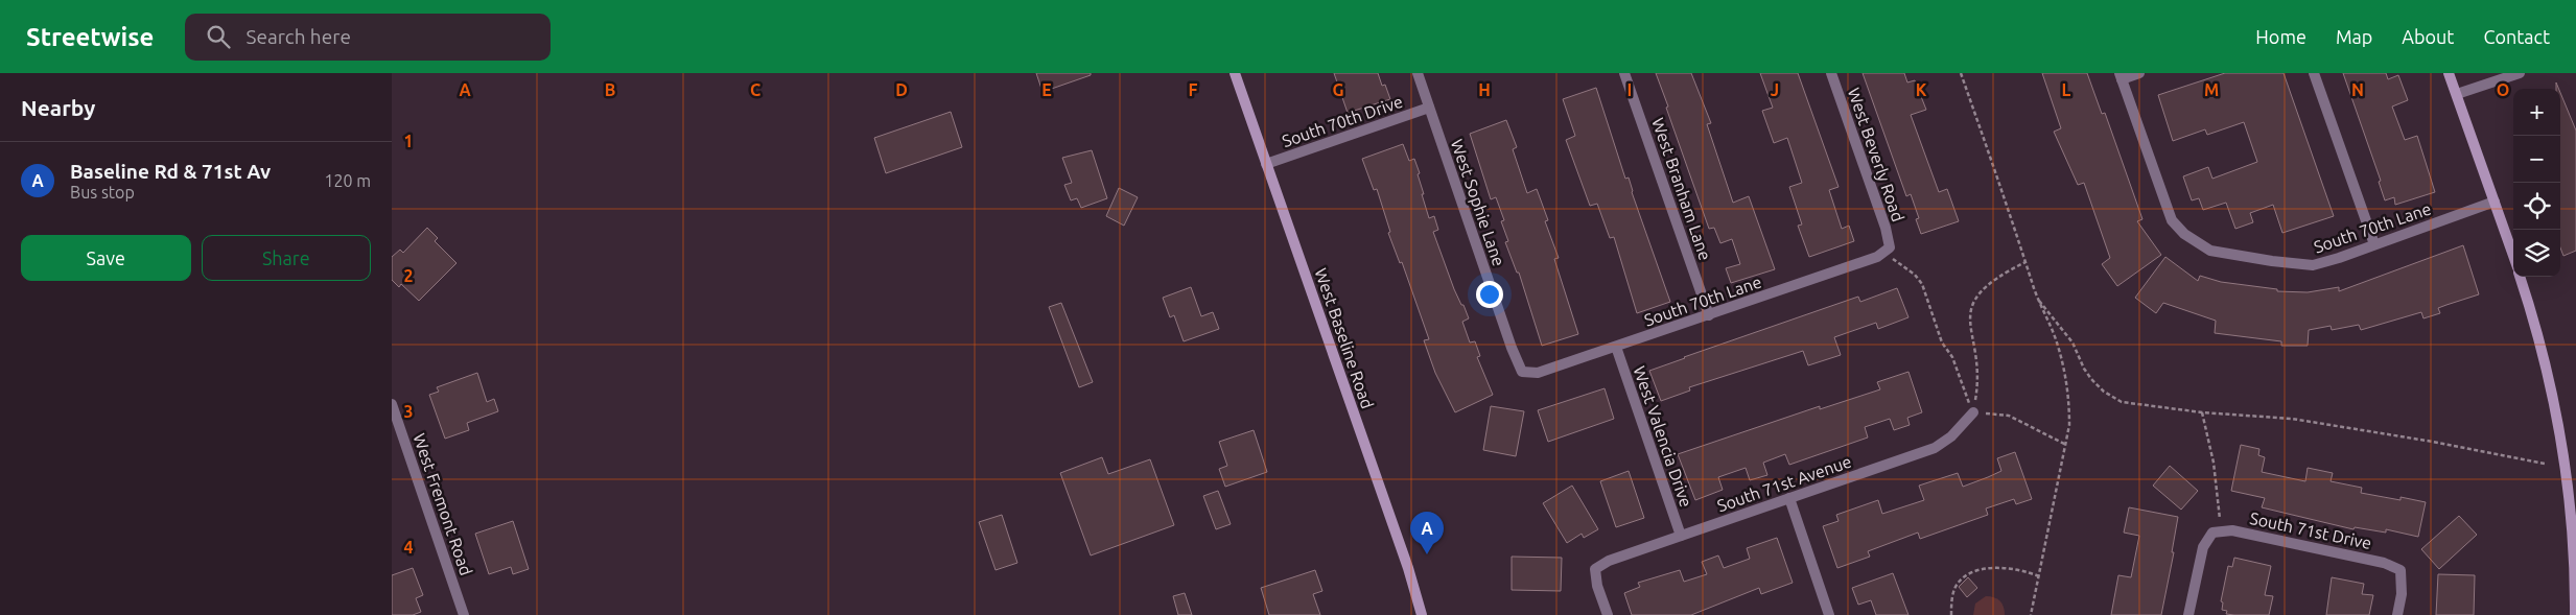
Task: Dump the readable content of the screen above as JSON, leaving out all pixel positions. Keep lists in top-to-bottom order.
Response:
{
  "streets": {
    "main road": ["West Baseline Road"],
    "street": [
      "South 70th Drive",
      "West Beverly Road",
      "West Branham Lane",
      "West Sophie Lane",
      "South 70th Lane",
      "West Valencia Drive",
      "South 71st Avenue",
      "West Fremont Road",
      "South 71st Drive"
    ]
  },
  "crossings": [
    ["South 70th Drive", "West Sophie Lane"],
    ["South 70th Drive", "West Baseline Road"],
    ["West Beverly Road", "South 70th Lane"],
    ["West Branham Lane", "South 70th Lane"],
    ["West Sophie Lane", "South 70th Lane"],
    ["South 70th Lane", "West Valencia Drive"],
    ["West Valencia Drive", "South 71st Avenue"]
  ],
  "page": {
    "header": "Streetwise",
    "search": "Search here",
    "nav": [
      "Home",
      "Map",
      "About",
      "Contact"
    ],
    "heading": "Nearby",
    "map_buttons": ["+", "−"],
    "list": [
      {
        "mark": "A",
        "name": "Baseline Rd & 71st Av",
        "note": "Bus stop",
        "value": "120 m"
      }
    ],
    "buttons": ["Save", "Share"],
    "pins": "A"
  },
  "grid": {
    "columns": [
      "A",
      "B",
      "C",
      "D",
      "E",
      "F",
      "G",
      "H",
      "I",
      "J",
      "K",
      "L",
      "M",
      "N",
      "O"
    ],
    "rows": [
      "1",
      "2",
      "3",
      "4"
    ]
  }
}
